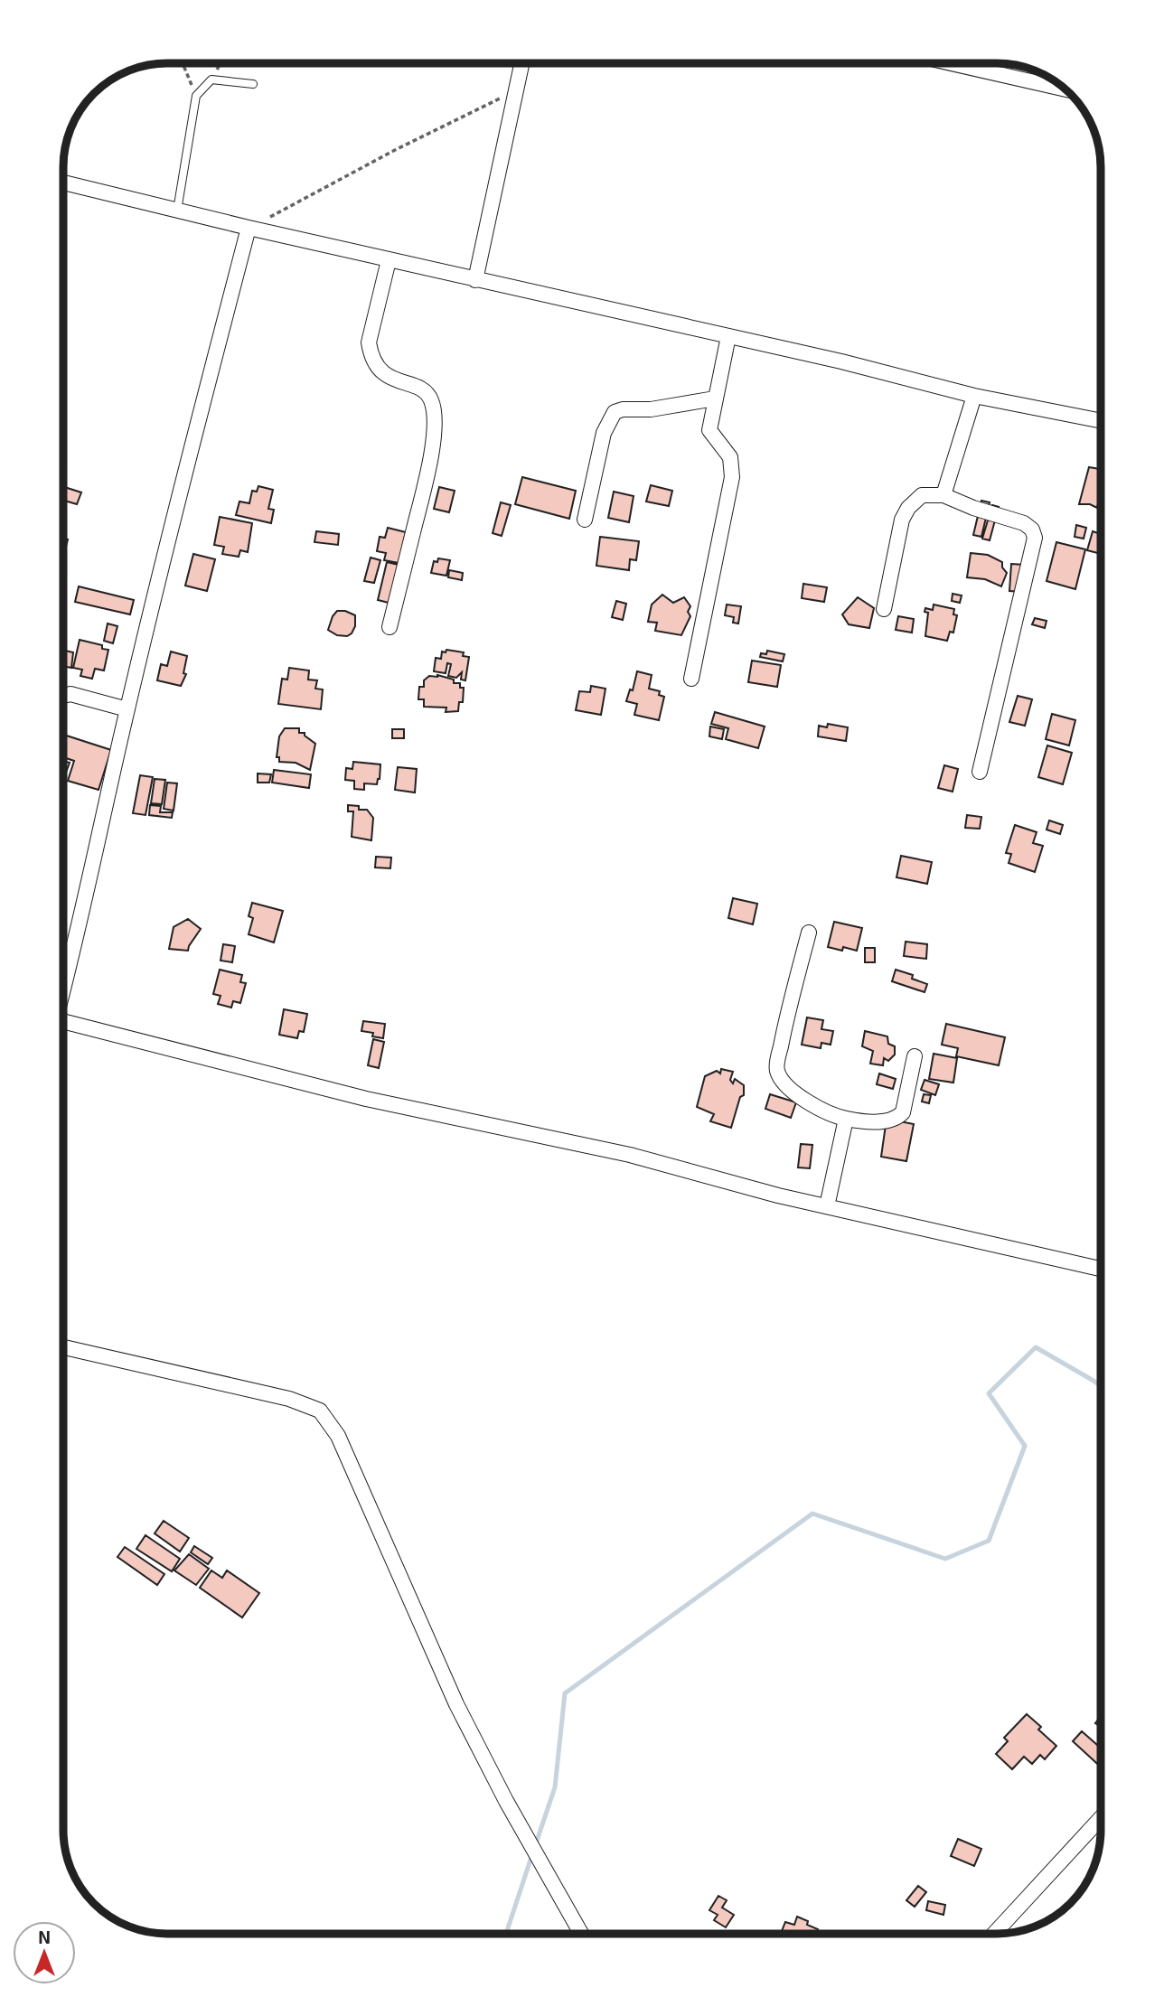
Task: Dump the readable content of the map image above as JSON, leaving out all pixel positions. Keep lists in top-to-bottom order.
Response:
{
  "north": "top"
}
